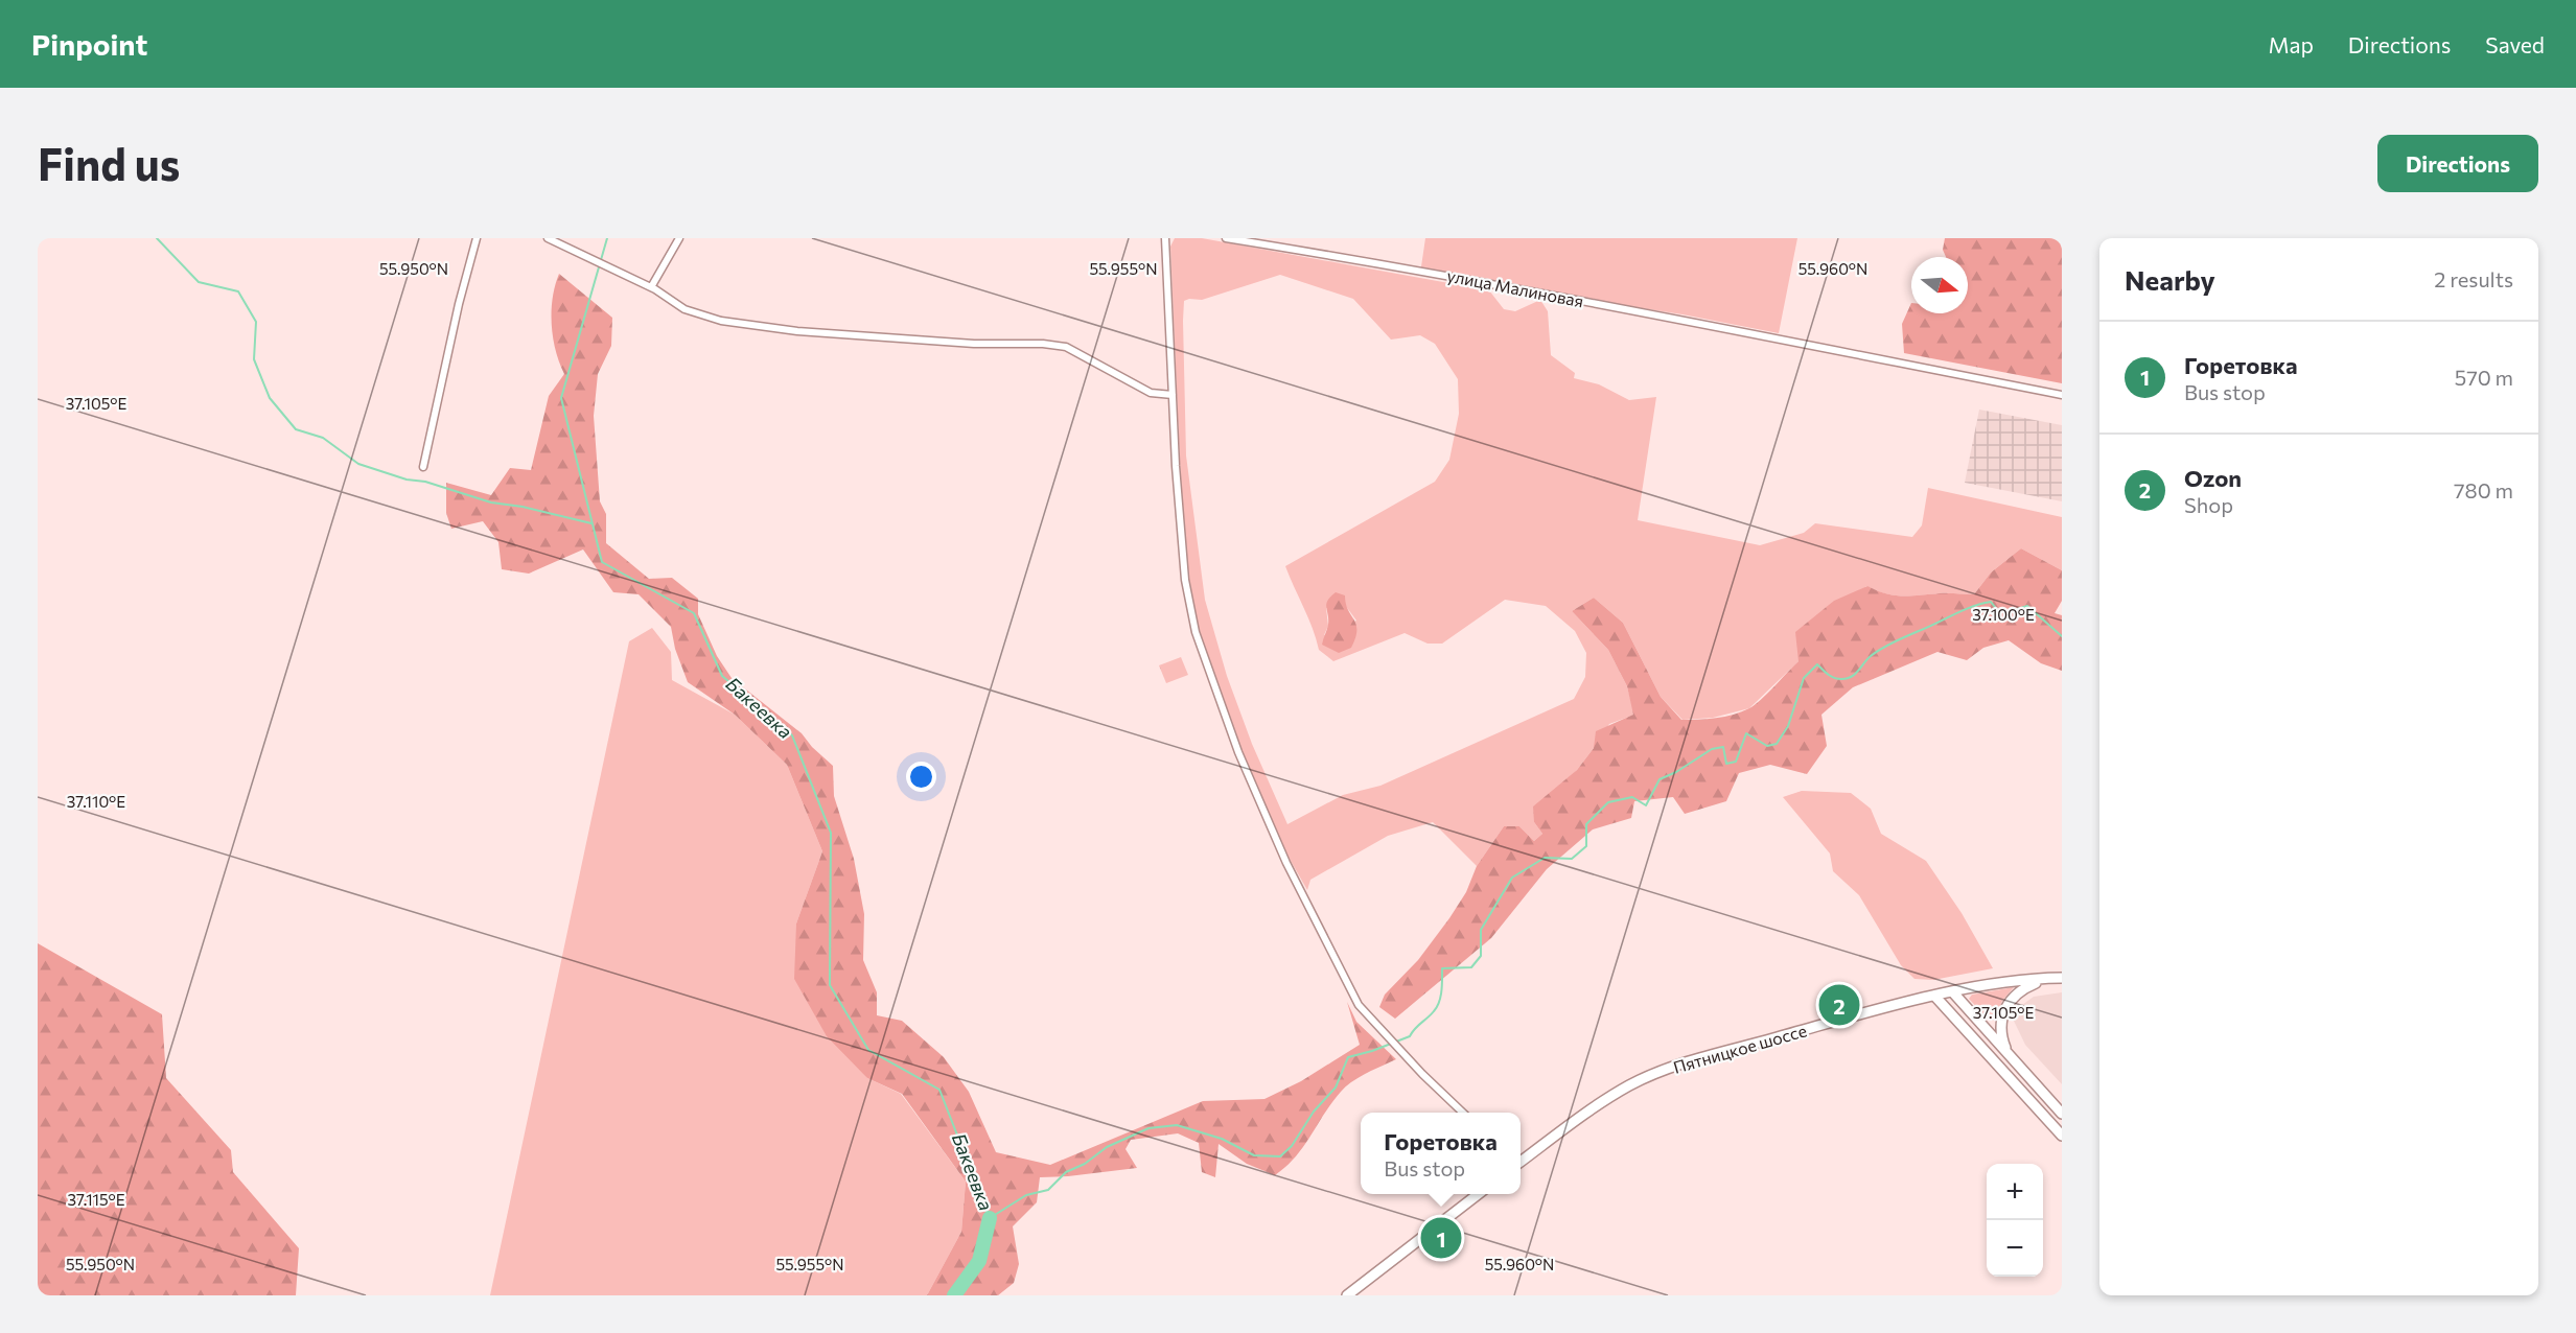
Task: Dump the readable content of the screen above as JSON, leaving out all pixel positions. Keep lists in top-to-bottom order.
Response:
{
  "streets": {
    "main road": ["Пятницкое шоссе"],
    "street": ["улица Малиновая"]
  },
  "water": ["Бакеевка"],
  "north": "right",
  "page": {
    "header": "Pinpoint",
    "nav": ["Map", "Directions", "Saved"],
    "buttons": "Directions",
    "title": "Find us",
    "heading": ["Nearby", "2 results"],
    "list": [
      {
        "mark": "1",
        "name": "Горетовка",
        "note": "Bus stop",
        "value": "570 m"
      },
      {
        "mark": "2",
        "name": "Ozon",
        "note": "Shop",
        "value": "780 m"
      }
    ],
    "pins": ["2", "1"],
    "popup": ["Горетовка", "Bus stop"],
    "map_buttons": ["+", "−"]
  },
  "coordinates": [
    "55.950°N",
    "55.955°N",
    "55.960°N",
    "37.105°E",
    "37.100°E",
    "37.110°E",
    "37.115°E"
  ]
}
